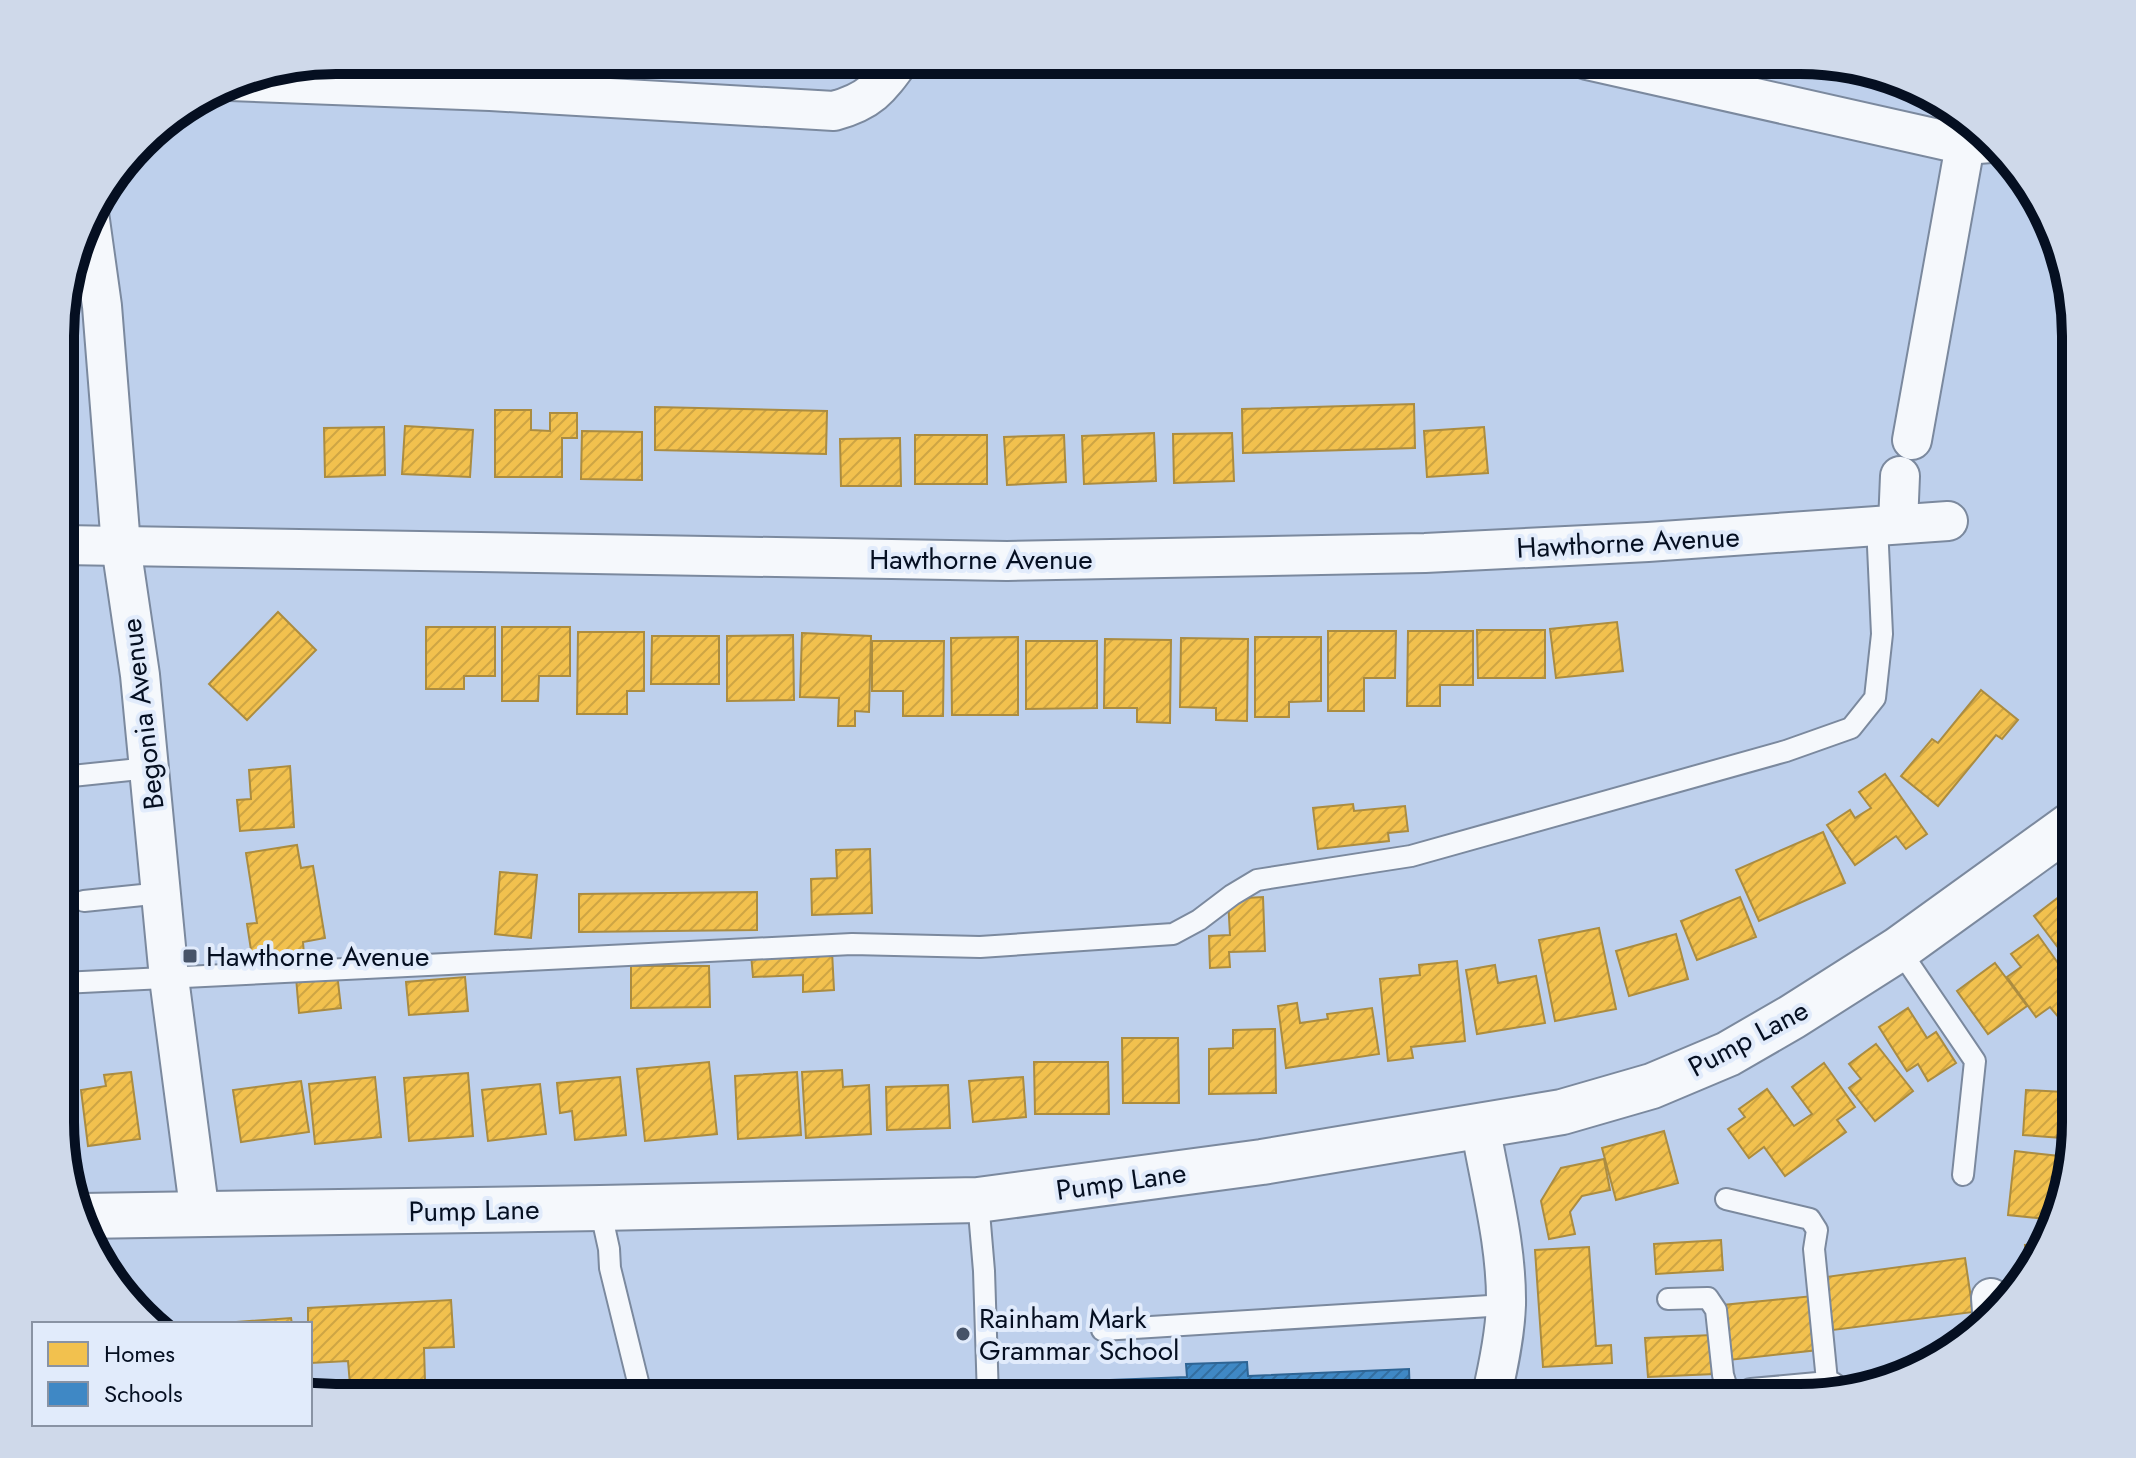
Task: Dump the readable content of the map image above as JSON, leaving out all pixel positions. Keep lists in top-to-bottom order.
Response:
{
  "streets": {
    "street": ["Hawthorne Avenue", "Begonia Avenue", "Pump Lane"]
  },
  "crossings": [
    ["Hawthorne Avenue", "Begonia Avenue"],
    ["Begonia Avenue", "Pump Lane"]
  ],
  "places": {
    "transit": ["Hawthorne Avenue"],
    "other": ["Rainham Mark Grammar School"]
  },
  "legend": ["Homes", "Schools"]
}
